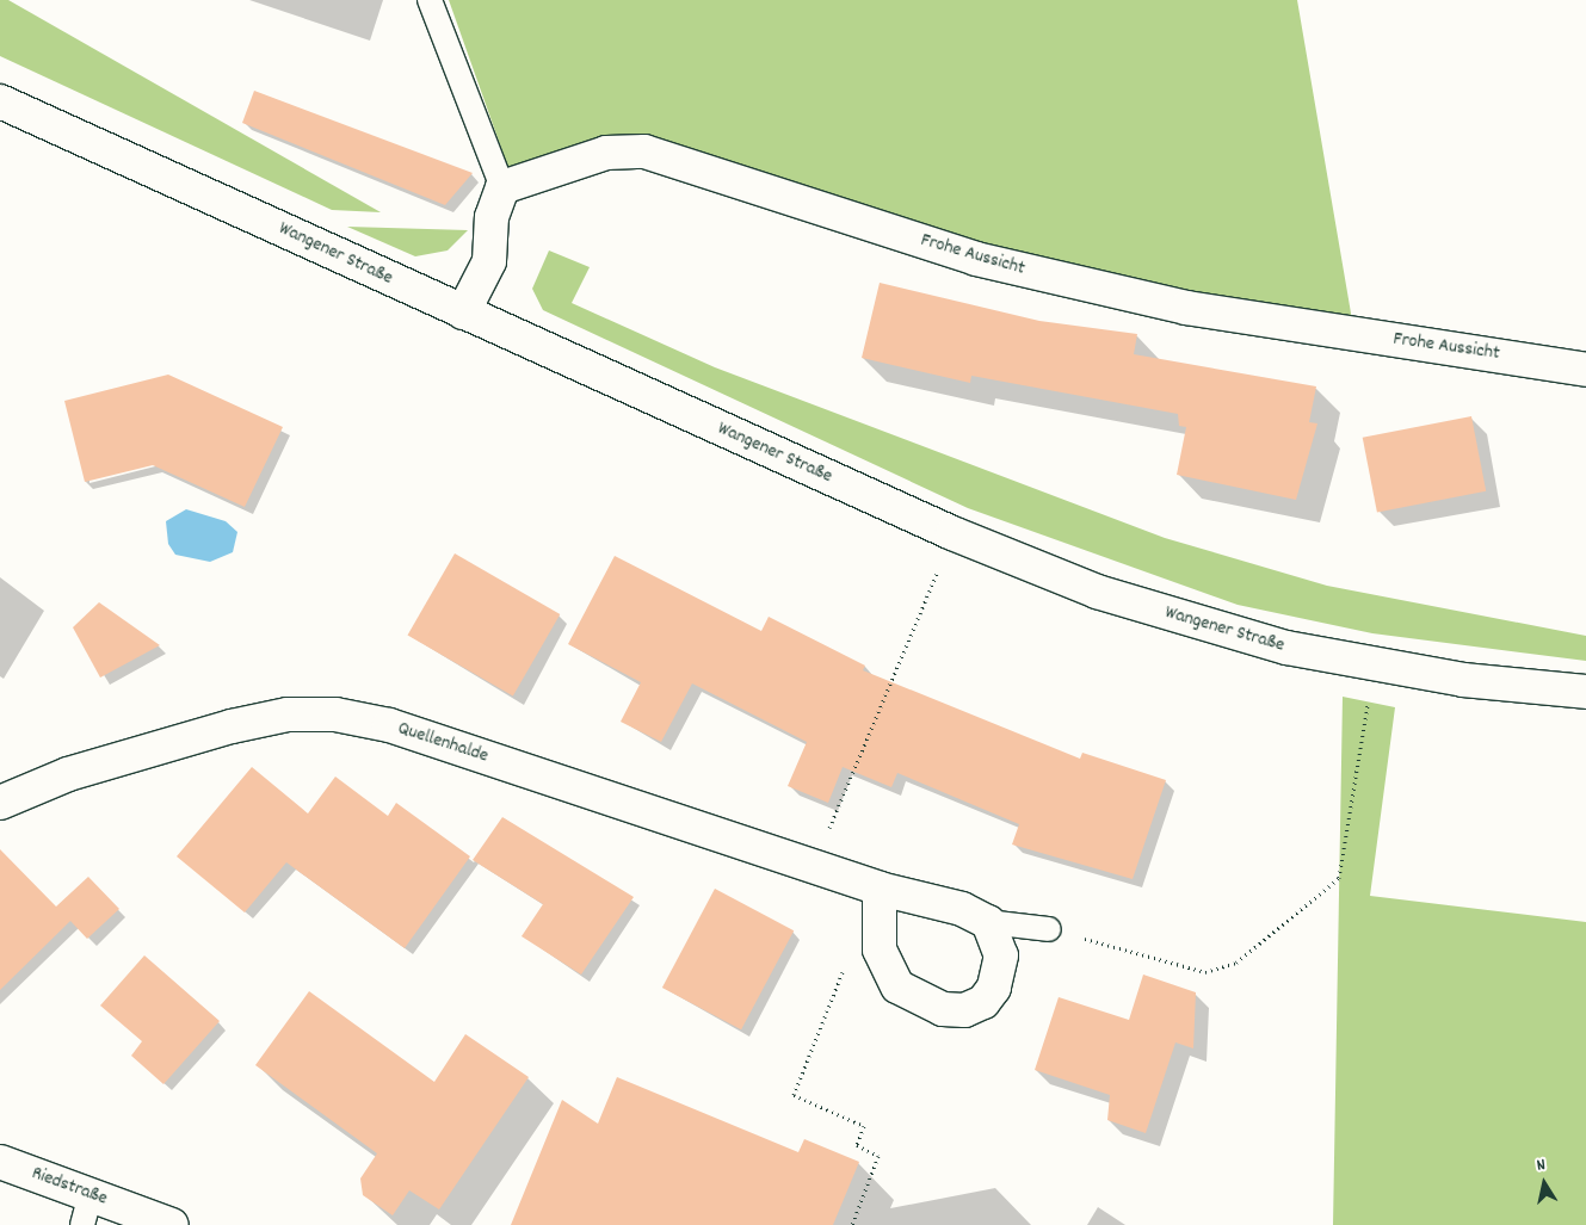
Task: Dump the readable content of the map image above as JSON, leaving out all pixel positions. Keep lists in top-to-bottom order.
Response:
{
  "streets": {
    "street": [
      "Wangener Straße",
      "Frohe Aussicht",
      "Quellenhalde",
      "Riedstraße"
    ]
  },
  "north": "top"
}
